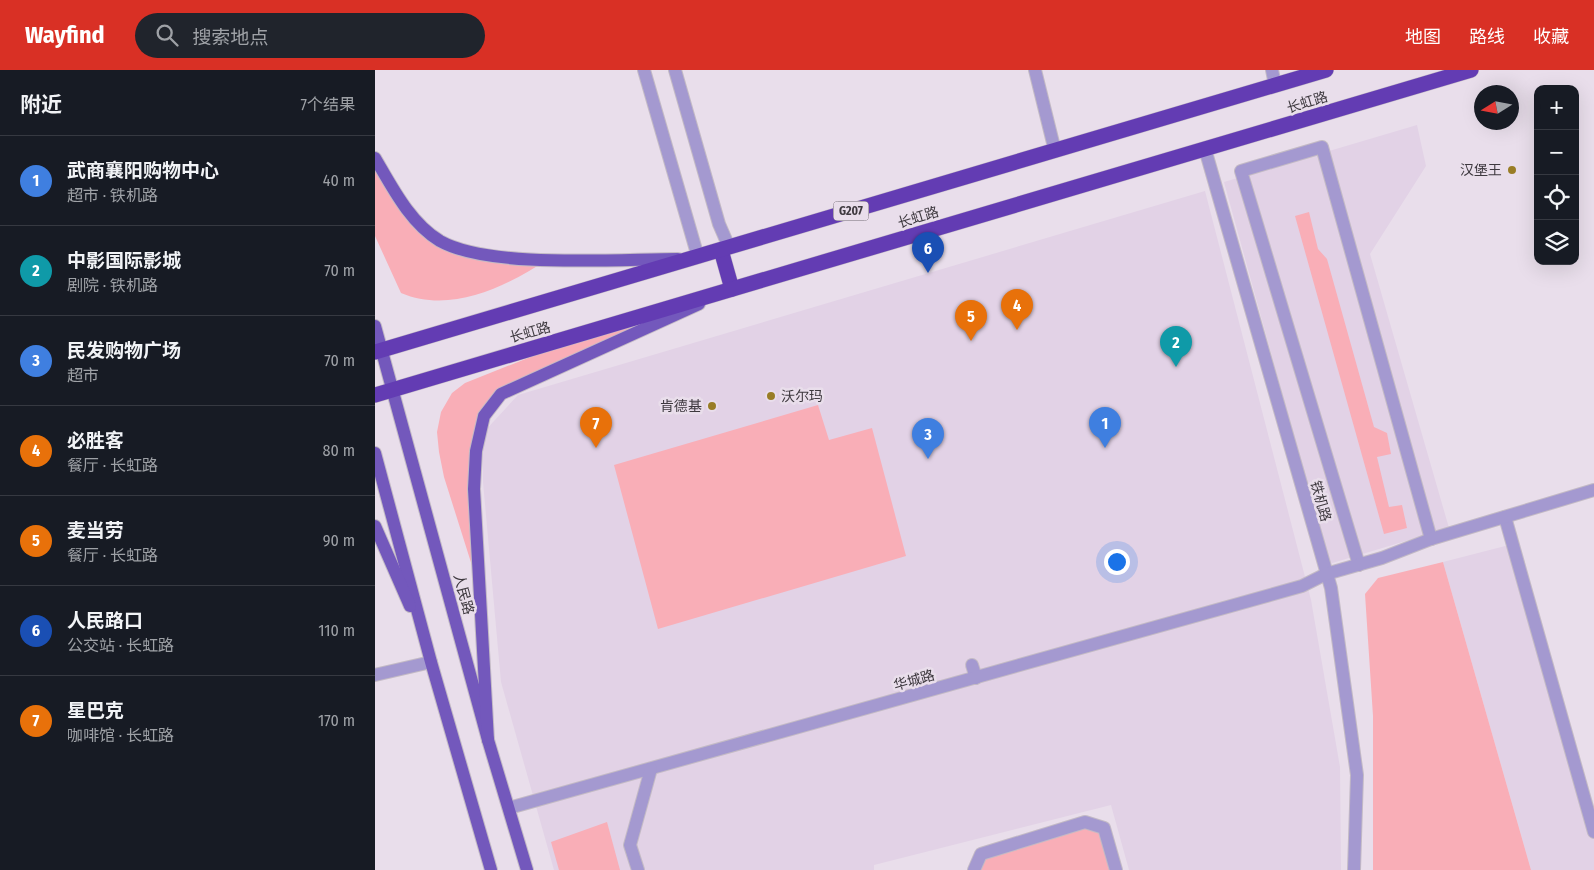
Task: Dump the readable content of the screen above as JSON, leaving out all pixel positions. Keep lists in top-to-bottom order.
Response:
{
  "streets": {
    "highway": ["长虹路", "G207"],
    "main road": ["人民路"],
    "street": ["铁机路", "华城路"]
  },
  "crossings": [
    ["长虹路", "铁机路"],
    ["长虹路", "人民路"],
    ["铁机路", "华城路"],
    ["人民路", "华城路"]
  ],
  "places": ["汉堡王", "沃尔玛", "肯德基"],
  "north": "left",
  "page": {
    "header": "Wayfind",
    "search": "搜索地点",
    "nav": ["地图", "路线", "收藏"],
    "heading": ["附近", "7个结果"],
    "map_buttons": ["+", "−"],
    "list": [
      {
        "mark": "1",
        "name": "武商襄阳购物中心",
        "note": "超市 · 铁机路",
        "value": "40 m"
      },
      {
        "mark": "2",
        "name": "中影国际影城",
        "note": "剧院 · 铁机路",
        "value": "70 m"
      },
      {
        "mark": "3",
        "name": "民发购物广场",
        "note": "超市",
        "value": "70 m"
      },
      {
        "mark": "4",
        "name": "必胜客",
        "note": "餐厅 · 长虹路",
        "value": "80 m"
      },
      {
        "mark": "5",
        "name": "麦当劳",
        "note": "餐厅 · 长虹路",
        "value": "90 m"
      },
      {
        "mark": "6",
        "name": "人民路口",
        "note": "公交站 · 长虹路",
        "value": "110 m"
      },
      {
        "mark": "7",
        "name": "星巴克",
        "note": "咖啡馆 · 长虹路",
        "value": "170 m"
      }
    ],
    "pins": [
      "6",
      "4",
      "5",
      "2",
      "1",
      "7",
      "3"
    ]
  }
}
